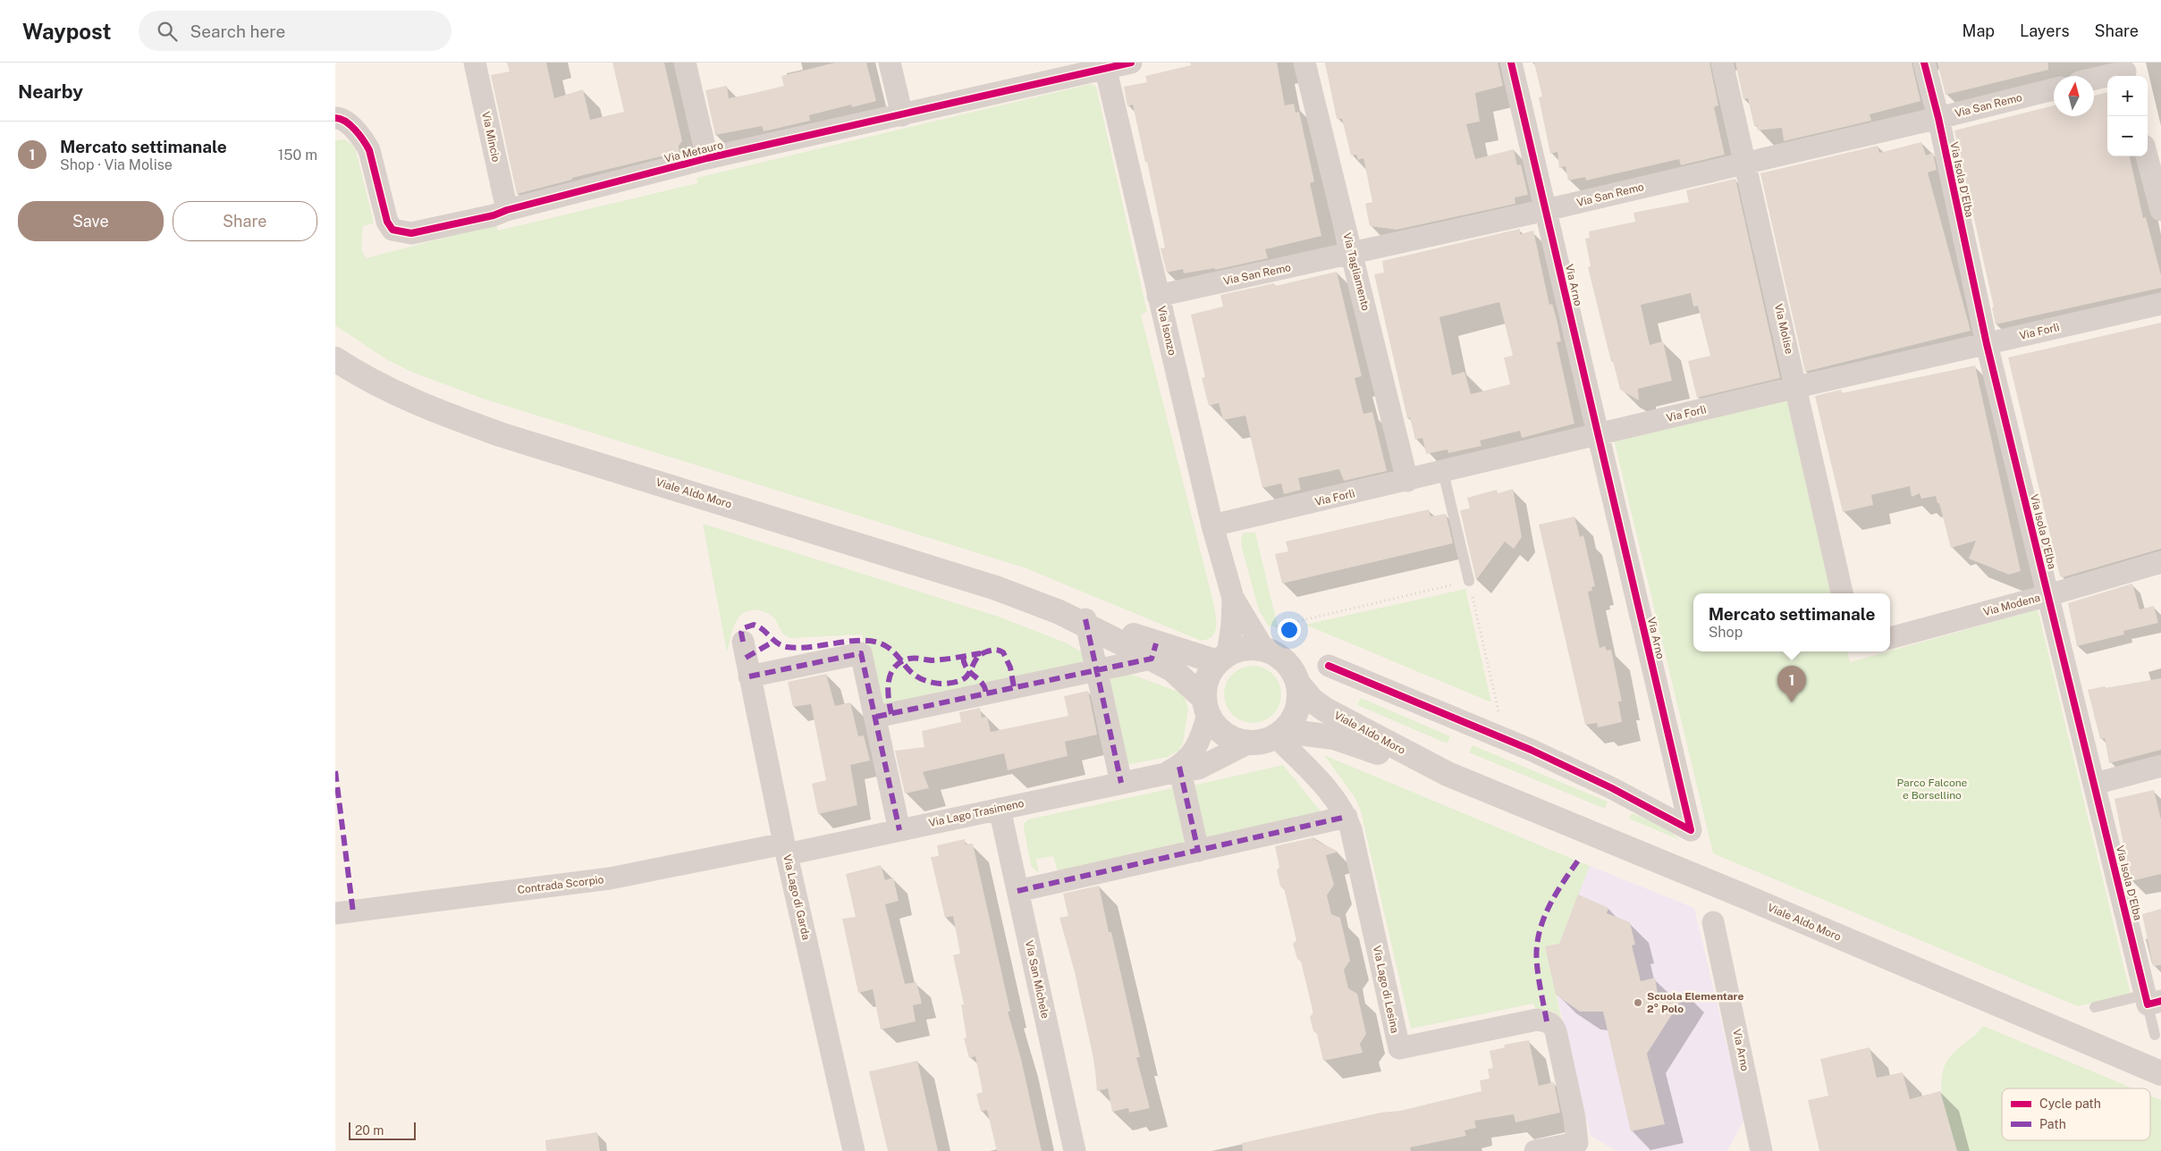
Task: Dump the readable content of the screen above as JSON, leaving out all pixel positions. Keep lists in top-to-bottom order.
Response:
{
  "streets": {
    "main road": ["Viale Aldo Moro"],
    "street": [
      "Via San Remo",
      "Via Mincio",
      "Via Metauro",
      "Via Isola D'Elba",
      "Via Tagliamento",
      "Via Arno",
      "Via Molise",
      "Via Isonzo",
      "Via Forlì",
      "Via Modena",
      "Via Lago Trasimeno",
      "Contrada Scorpio",
      "Via Lago di Garda",
      "Via San Michele",
      "Via Lago di Lesina"
    ]
  },
  "crossings": [
    ["Via San Remo", "Via Isola D'Elba"],
    ["Via San Remo", "Via Tagliamento"],
    ["Via San Remo", "Via Arno"],
    ["Via San Remo", "Via Molise"],
    ["Via San Remo", "Via Isonzo"],
    ["Via Mincio", "Via Metauro"],
    ["Via Metauro", "Via Isonzo"],
    ["Via Isola D'Elba", "Via Forlì"],
    ["Via Isola D'Elba", "Via Modena"],
    ["Via Tagliamento", "Via Forlì"],
    ["Via Arno", "Via Forlì"],
    ["Via Molise", "Via Forlì"],
    ["Via Isonzo", "Via Forlì"],
    ["Viale Aldo Moro", "Via Lago Trasimeno"],
    ["Viale Aldo Moro", "Via Lago di Lesina"],
    ["Via Lago Trasimeno", "Contrada Scorpio"],
    ["Via Lago Trasimeno", "Via Lago di Garda"],
    ["Via Lago Trasimeno", "Via San Michele"],
    ["Via Lago Trasimeno", "Via Lago di Lesina"],
    ["Contrada Scorpio", "Via Lago di Garda"]
  ],
  "parks": ["Parco Falcone e Borsellino"],
  "places": ["Scuola Elementare 2° Polo"],
  "legend": ["Cycle path", "Path"],
  "scale_bar": "20 m",
  "north": "top",
  "page": {
    "header": "Waypost",
    "search": "Search here",
    "nav": ["Map", "Layers", "Share"],
    "heading": "Nearby",
    "map_buttons": ["+", "−"],
    "list": [
      {
        "mark": "1",
        "name": "Mercato settimanale",
        "note": "Shop · Via Molise",
        "value": "150 m"
      }
    ],
    "buttons": ["Save", "Share"],
    "popup": ["Mercato settimanale", "Shop"],
    "pins": "1",
    "scale": "20 m"
  }
}
